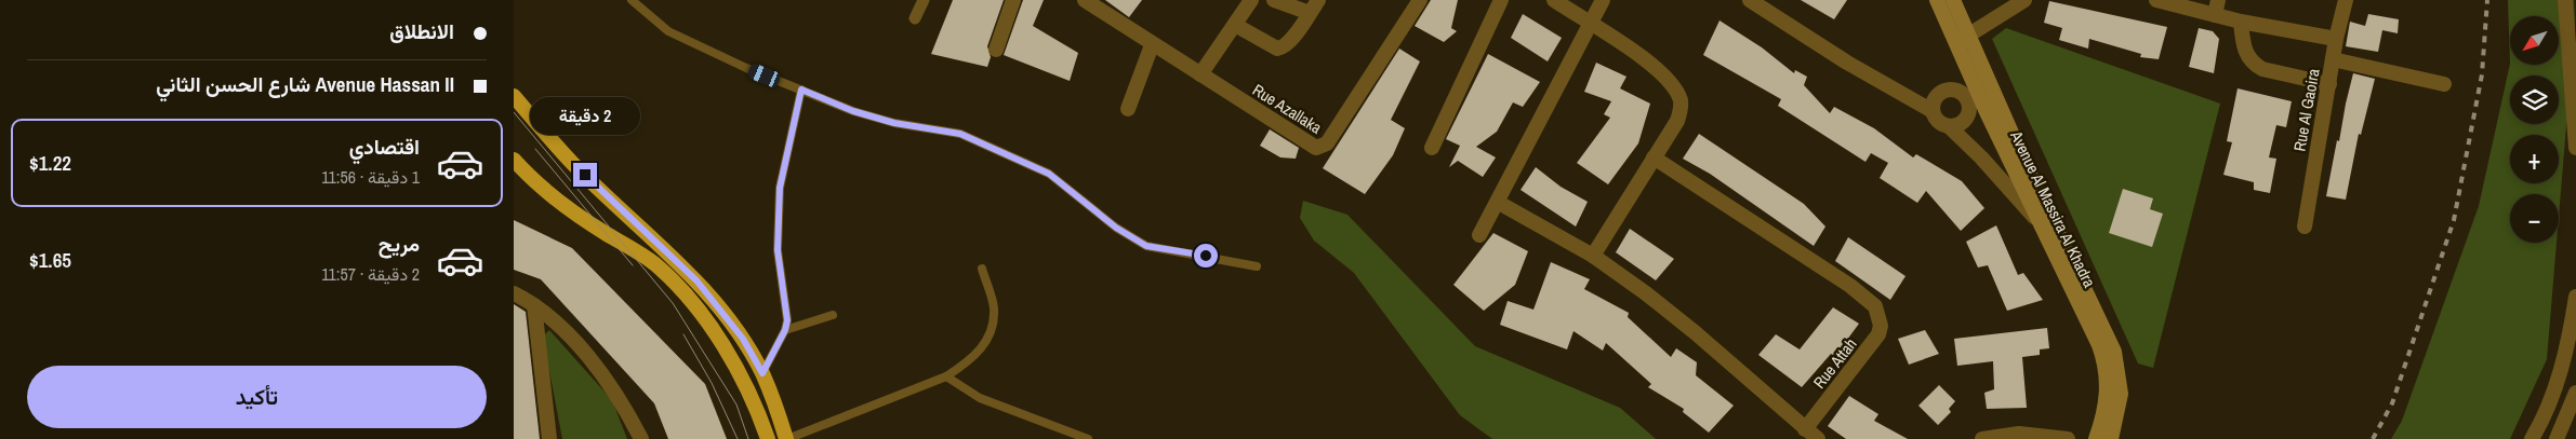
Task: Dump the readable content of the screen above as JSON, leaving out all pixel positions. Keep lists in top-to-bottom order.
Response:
{
  "streets": {
    "main road": ["Avenue Al Massira Al Khadra"],
    "street": ["Rue Azallaka", "Rue Al Gaoira", "Rue Attah"]
  },
  "north": "bottom left",
  "page": {
    "banner": ["الانطلاق", "Avenue Hassan II شارع الحسن الثاني"],
    "map_buttons": ["+", "−"],
    "bubble": "2 دقيقة",
    "list": [
      {
        "name": "اقتصادي",
        "note": "1 دقيقة · 11:56",
        "value": "$1.22"
      },
      {
        "name": "مريح",
        "note": "2 دقيقة · 11:57",
        "value": "$1.65"
      }
    ],
    "buttons": "تأكيد"
  }
}
